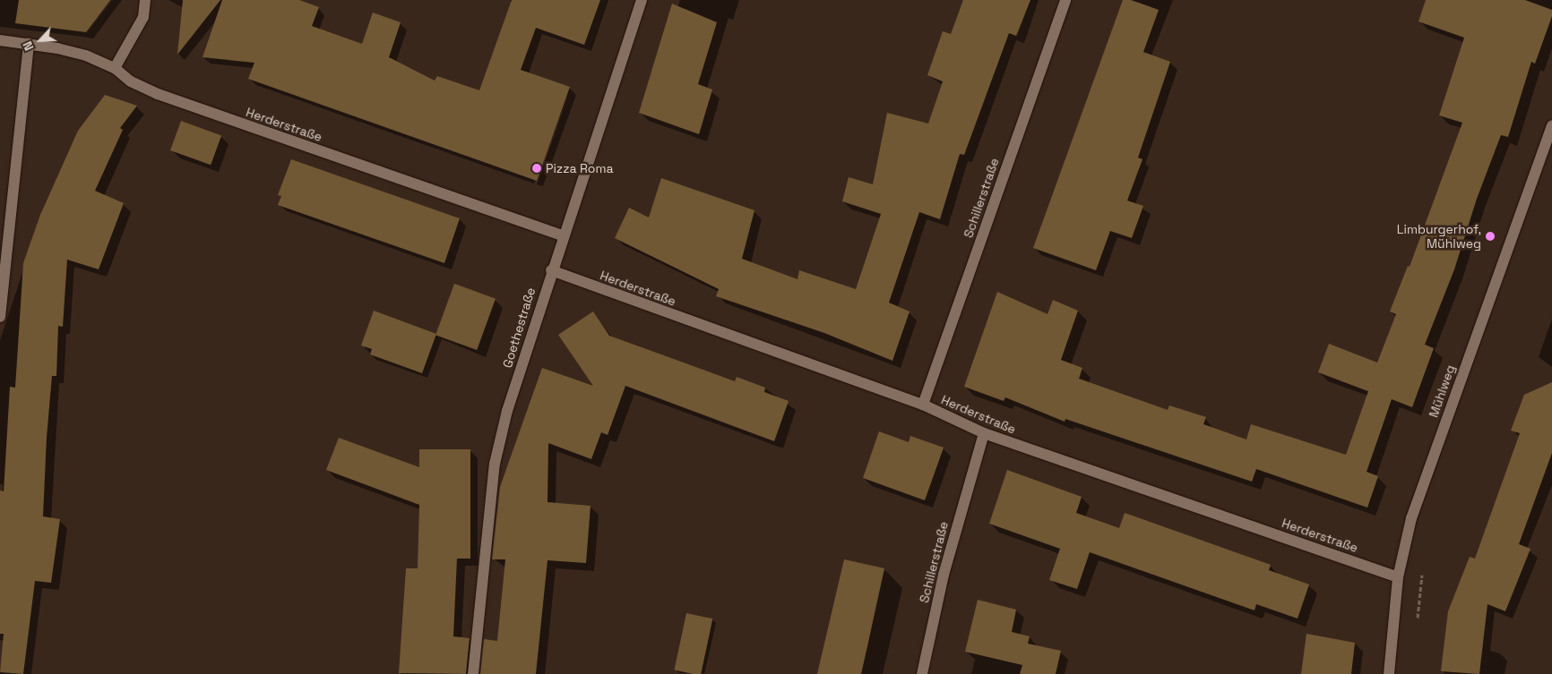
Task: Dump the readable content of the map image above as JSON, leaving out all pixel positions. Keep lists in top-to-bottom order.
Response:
{
  "streets": {
    "street": [
      "Herderstraße",
      "Schillerstraße",
      "Goethestraße",
      "Mühlweg"
    ]
  },
  "crossings": [
    ["Herderstraße", "Schillerstraße"],
    ["Herderstraße", "Goethestraße"],
    ["Herderstraße", "Mühlweg"]
  ],
  "places": ["Pizza Roma", "Limburgerhof, Mühlweg"],
  "north": "bottom left"
}
